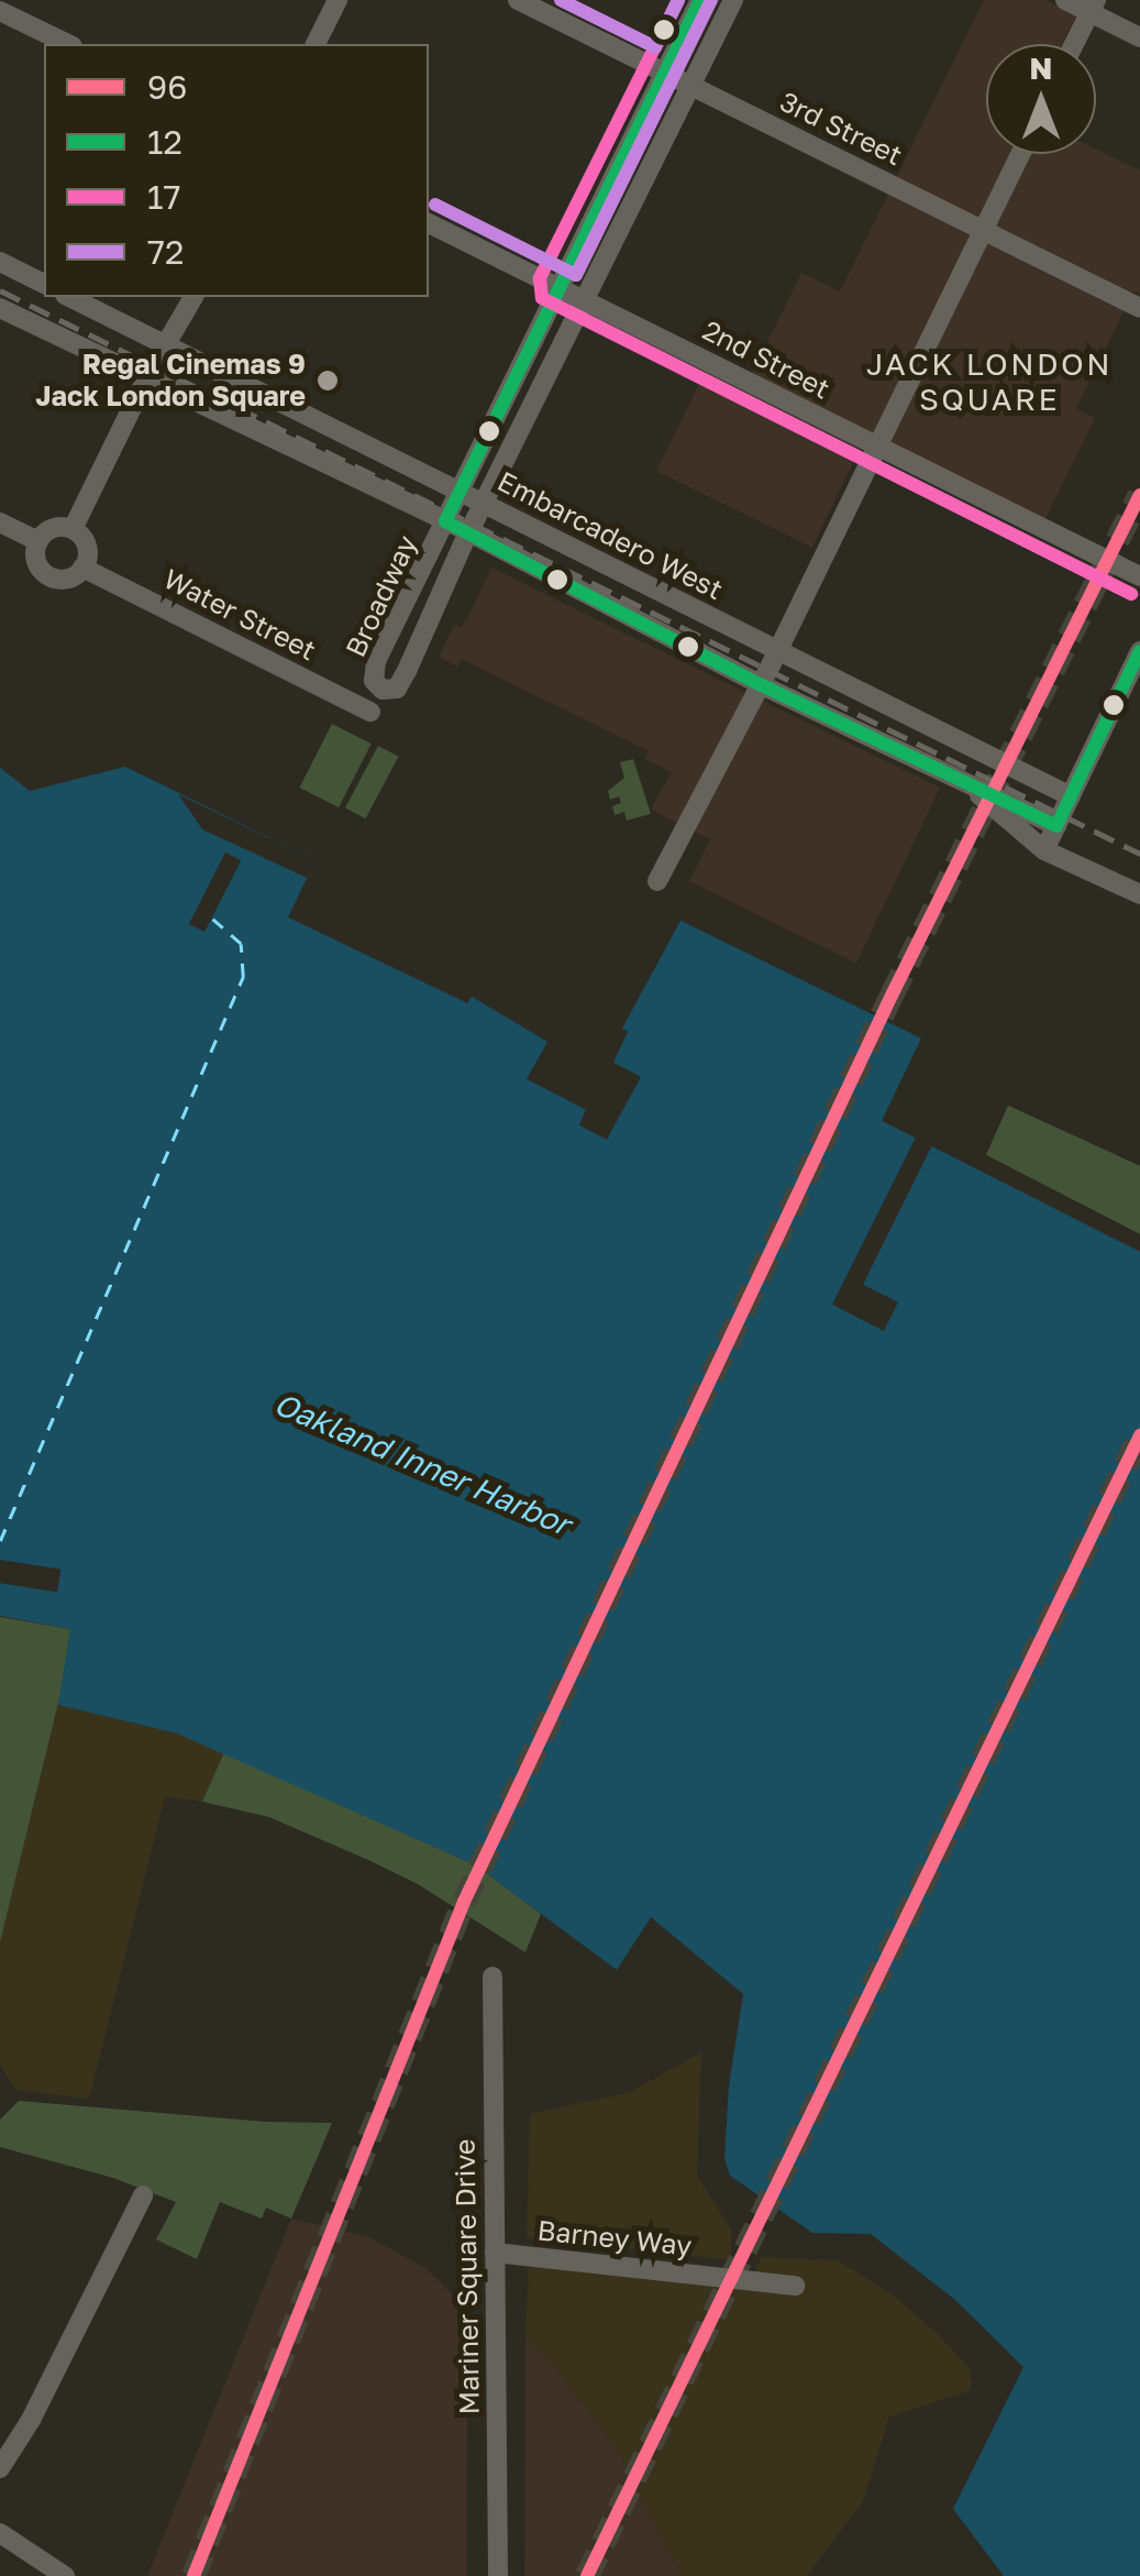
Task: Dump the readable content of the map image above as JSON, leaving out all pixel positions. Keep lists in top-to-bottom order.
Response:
{
  "streets": {
    "street": [
      "3rd Street",
      "2nd Street",
      "Embarcadero West",
      "Broadway",
      "Water Street",
      "Barney Way",
      "Mariner Square Drive"
    ]
  },
  "crossings": [
    ["3rd Street", "Broadway"],
    ["2nd Street", "Broadway"],
    ["Embarcadero West", "Broadway"],
    ["Barney Way", "Mariner Square Drive"]
  ],
  "districts": ["JACK LONDON SQUARE"],
  "water": ["Oakland Inner Harbor"],
  "places": ["Regal Cinemas 9 Jack London Square"],
  "lines": [
    "transit line 12",
    "transit line 17",
    "transit line 72",
    "transit line 96"
  ],
  "legend": [
    "96",
    "12",
    "17",
    "72"
  ],
  "north": "top"
}
